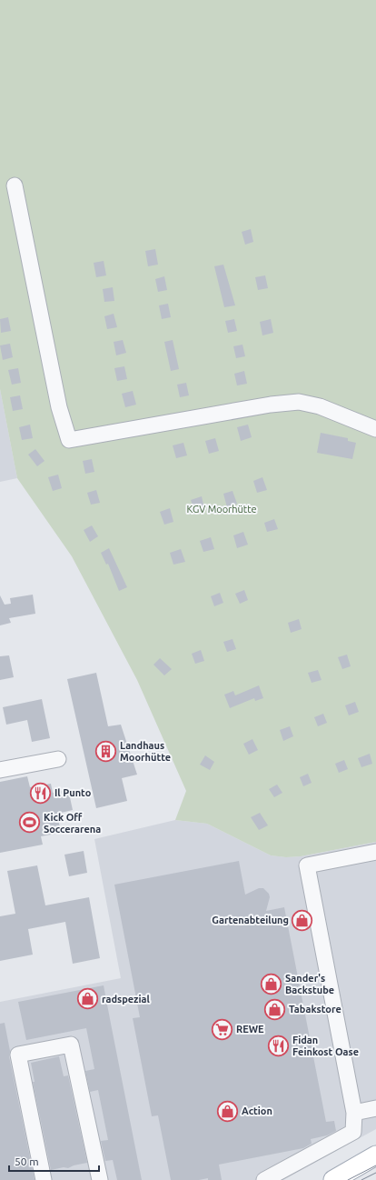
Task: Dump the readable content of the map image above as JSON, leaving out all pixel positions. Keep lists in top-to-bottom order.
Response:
{
  "parks": ["KGV Moorhütte"],
  "places": {
    "building": ["Landhaus Moorhütte"],
    "restaurant": ["Il Punto", "Fidan Feinkost Oase"],
    "sports": ["Kick Off Soccerarena"],
    "shop": [
      "Gartenabteilung",
      "Sander's Backstube",
      "radspezial",
      "Tabakstore",
      "Action"
    ],
    "supermarket": ["REWE"]
  },
  "scale_bar": "50 m"
}
